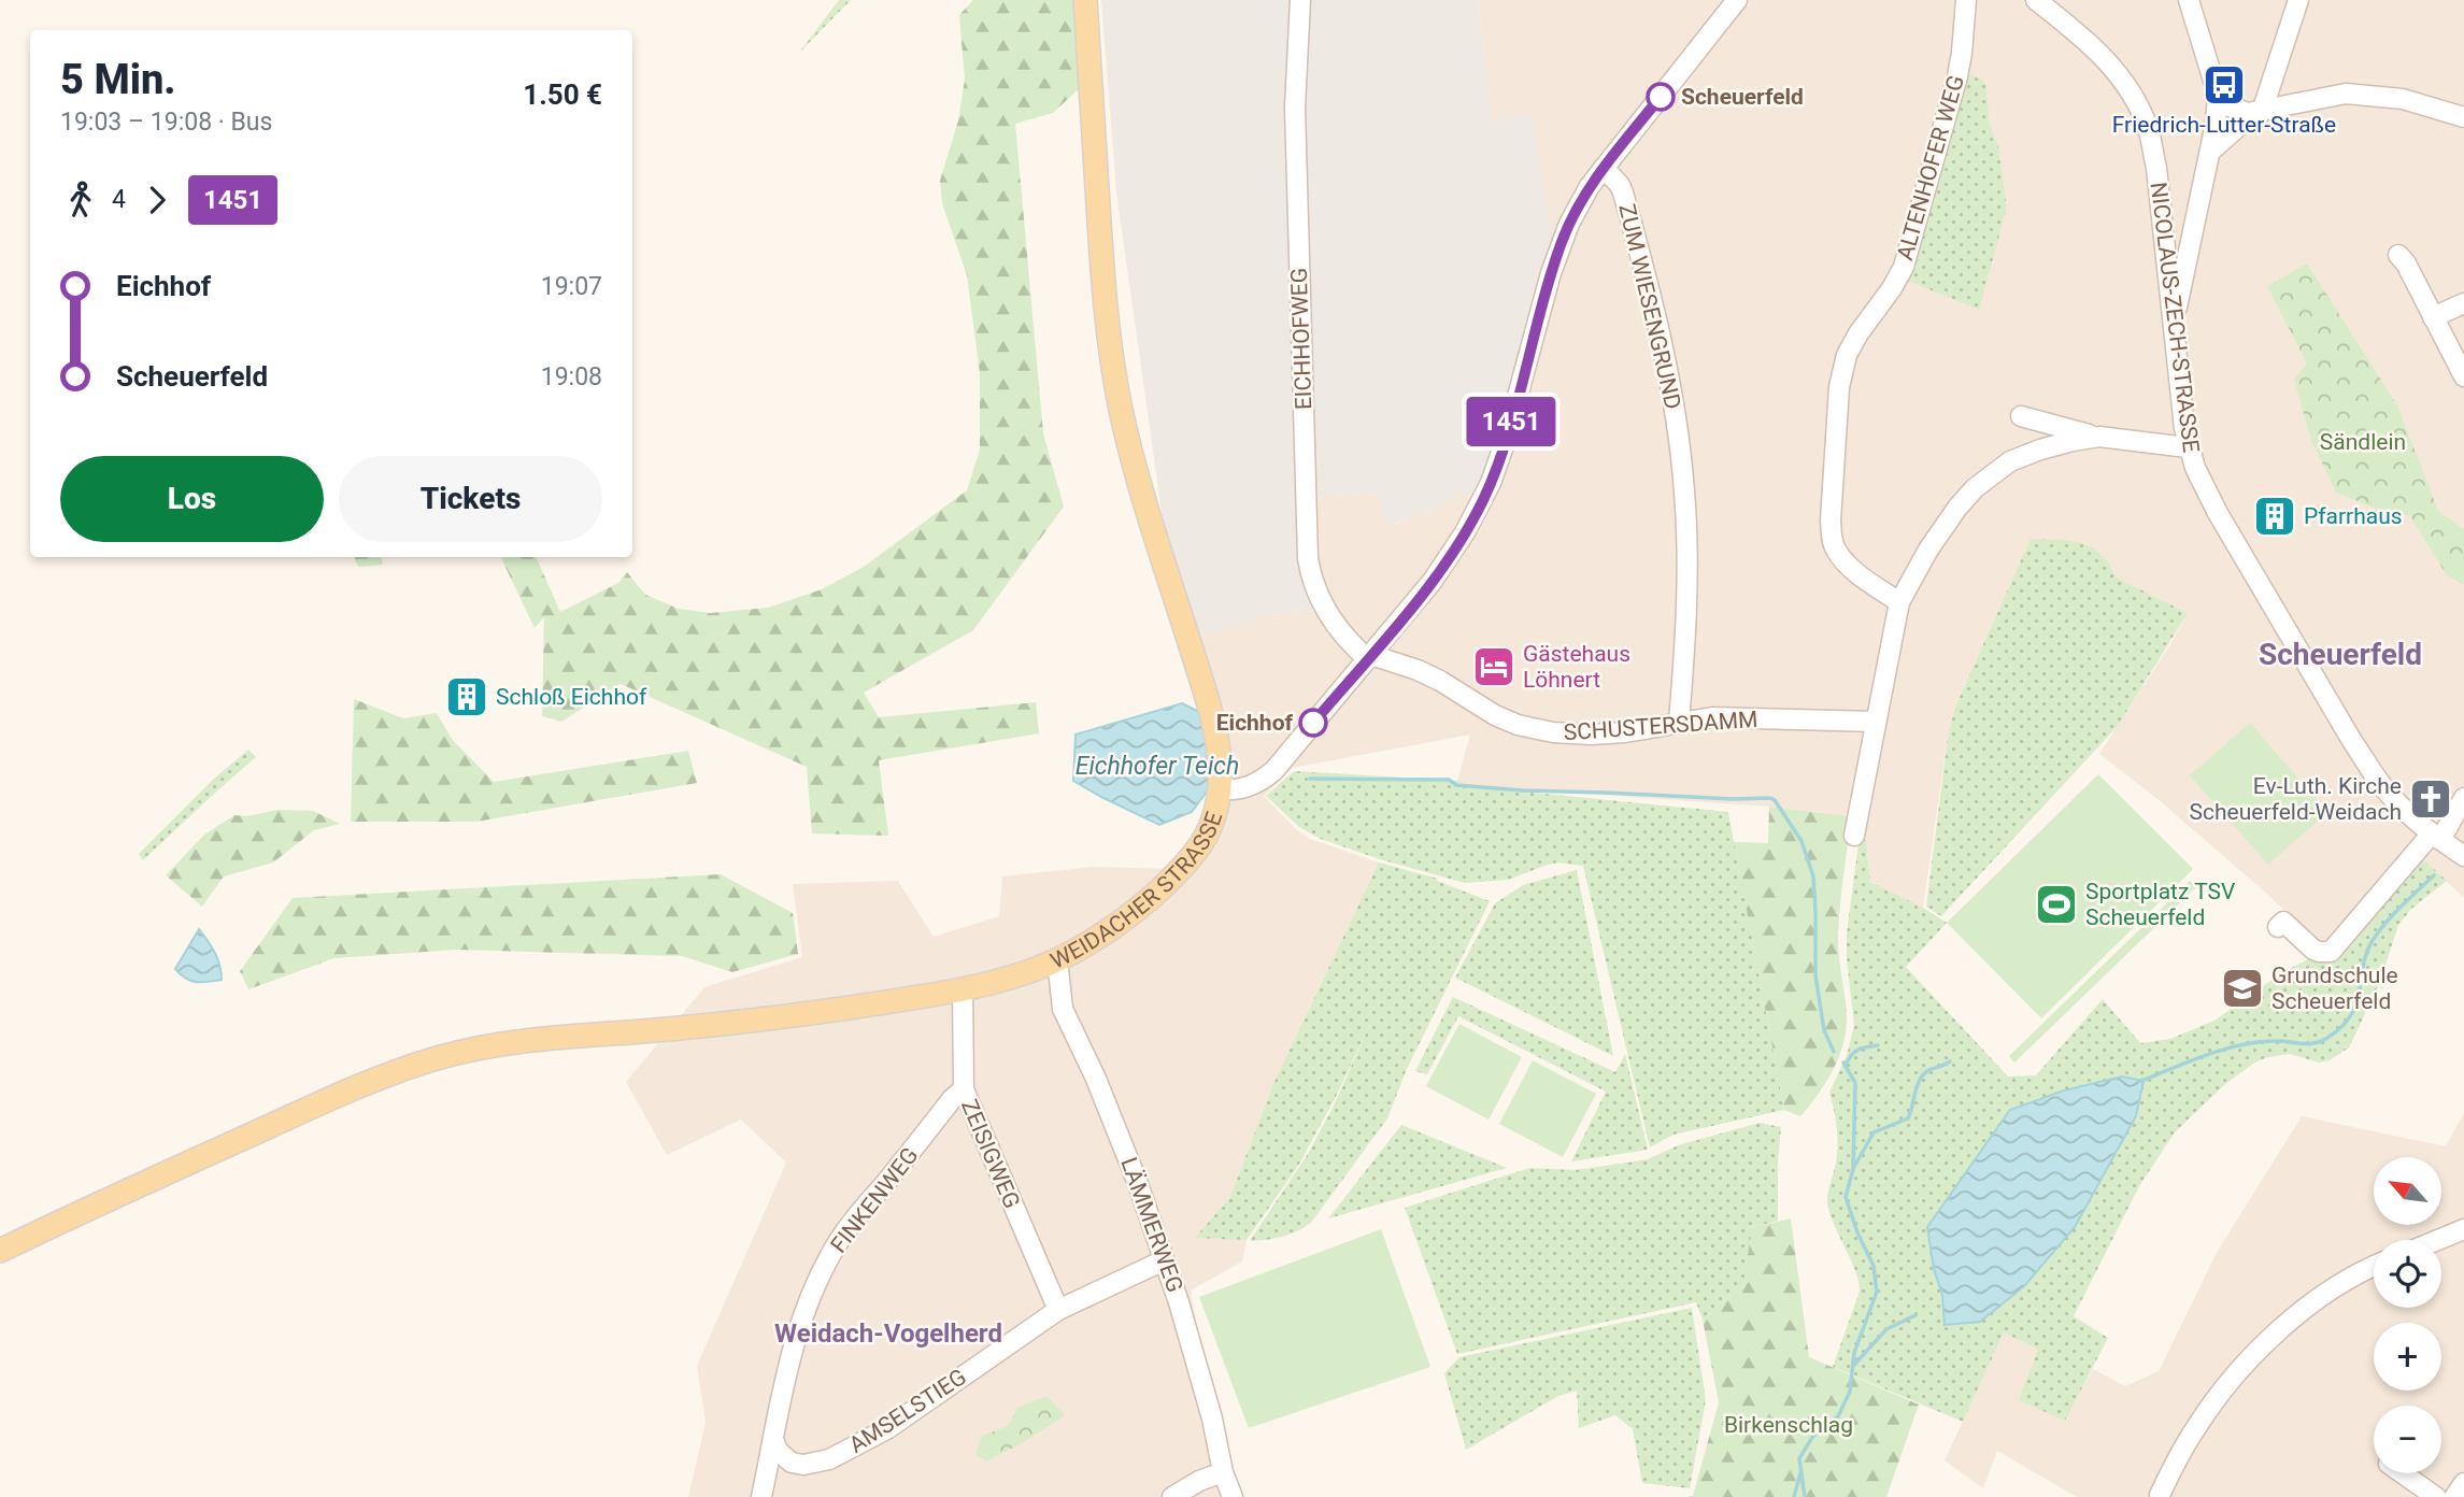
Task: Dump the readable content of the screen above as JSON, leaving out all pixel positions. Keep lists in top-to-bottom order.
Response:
{
  "streets": {
    "main road": ["WEIDACHER STRASSE"],
    "street": [
      "ALTENHOFER WEG",
      "ZUM WIESENGRUND",
      "NICOLAUS-ZECH-STRASSE",
      "EICHHOFWEG",
      "SCHUSTERSDAMM",
      "ZEISIGWEG",
      "FINKENWEG",
      "LÄMMERWEG",
      "AMSELSTIEG"
    ]
  },
  "crossings": [
    ["ZUM WIESENGRUND", "SCHUSTERSDAMM"],
    ["ZUM WIESENGRUND", "WEIDACHER STRASSE"],
    ["EICHHOFWEG", "SCHUSTERSDAMM"],
    ["EICHHOFWEG", "WEIDACHER STRASSE"],
    ["SCHUSTERSDAMM", "WEIDACHER STRASSE"],
    ["WEIDACHER STRASSE", "ZEISIGWEG"],
    ["WEIDACHER STRASSE", "LÄMMERWEG"],
    ["ZEISIGWEG", "FINKENWEG"],
    ["ZEISIGWEG", "AMSELSTIEG"],
    ["FINKENWEG", "AMSELSTIEG"],
    ["LÄMMERWEG", "AMSELSTIEG"]
  ],
  "districts": ["Scheuerfeld", "Weidach-Vogelherd"],
  "water": ["Eichhofer Teich"],
  "parks": ["Sändlein", "Birkenschlag"],
  "places": {
    "bus stop": ["Friedrich-Lutter-Straße"],
    "other": ["Scheuerfeld", "Eichhof"],
    "building": ["Pfarrhaus", "Schloß Eichhof"],
    "hotel": ["Gästehaus Löhnert"],
    "church": ["Ev-Luth. Kirche Scheuerfeld-Weidach"],
    "sports": ["Sportplatz TSV Scheuerfeld"],
    "school or university": ["Grundschule Scheuerfeld"]
  },
  "lines": ["bus line 1451"],
  "north": "top left",
  "page": {
    "on_map": "1451",
    "heading": ["5 Min.", "19:03 – 19:08 · Bus", "1.50 €"],
    "legs": ["4", "1451"],
    "list": [
      {
        "name": "Eichhof",
        "value": "19:07"
      },
      {
        "name": "Scheuerfeld",
        "value": "19:08"
      }
    ],
    "buttons": ["Los", "Tickets"],
    "map_buttons": ["+", "−"]
  }
}
